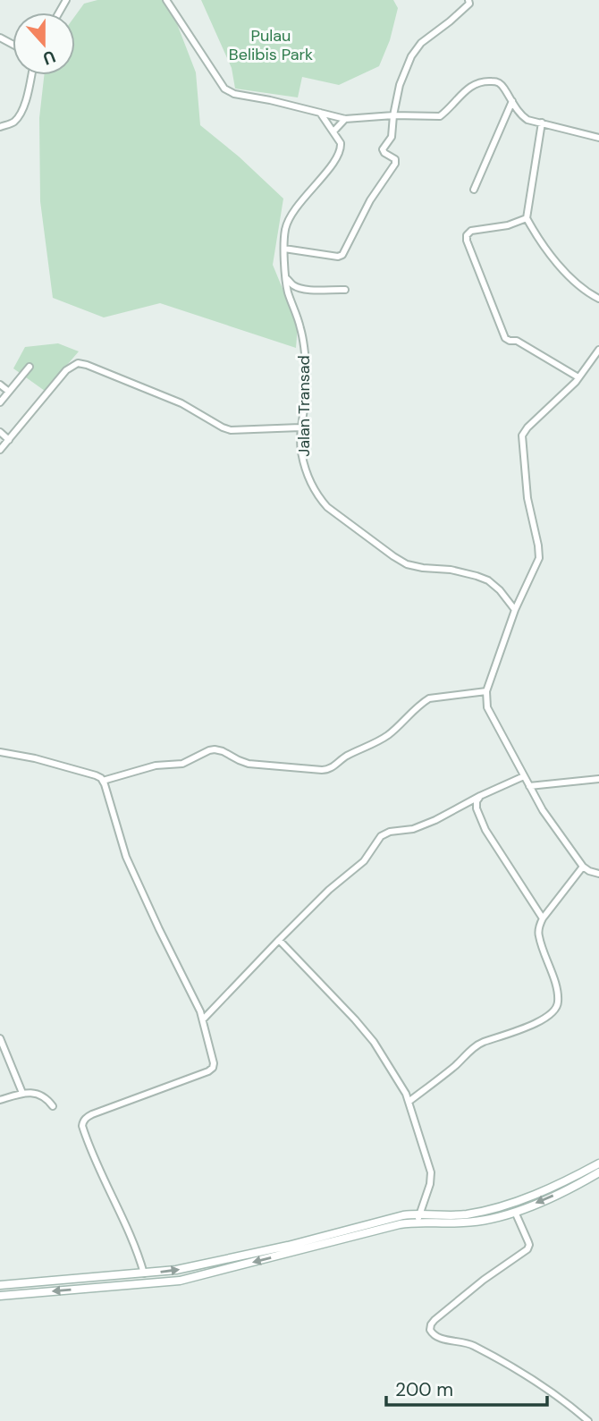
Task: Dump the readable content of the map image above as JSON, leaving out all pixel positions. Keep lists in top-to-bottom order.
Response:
{
  "streets": {
    "street": ["Jalan Transad"]
  },
  "parks": ["Pulau Belibis Park"],
  "scale_bar": "200 m",
  "north": "bottom"
}
